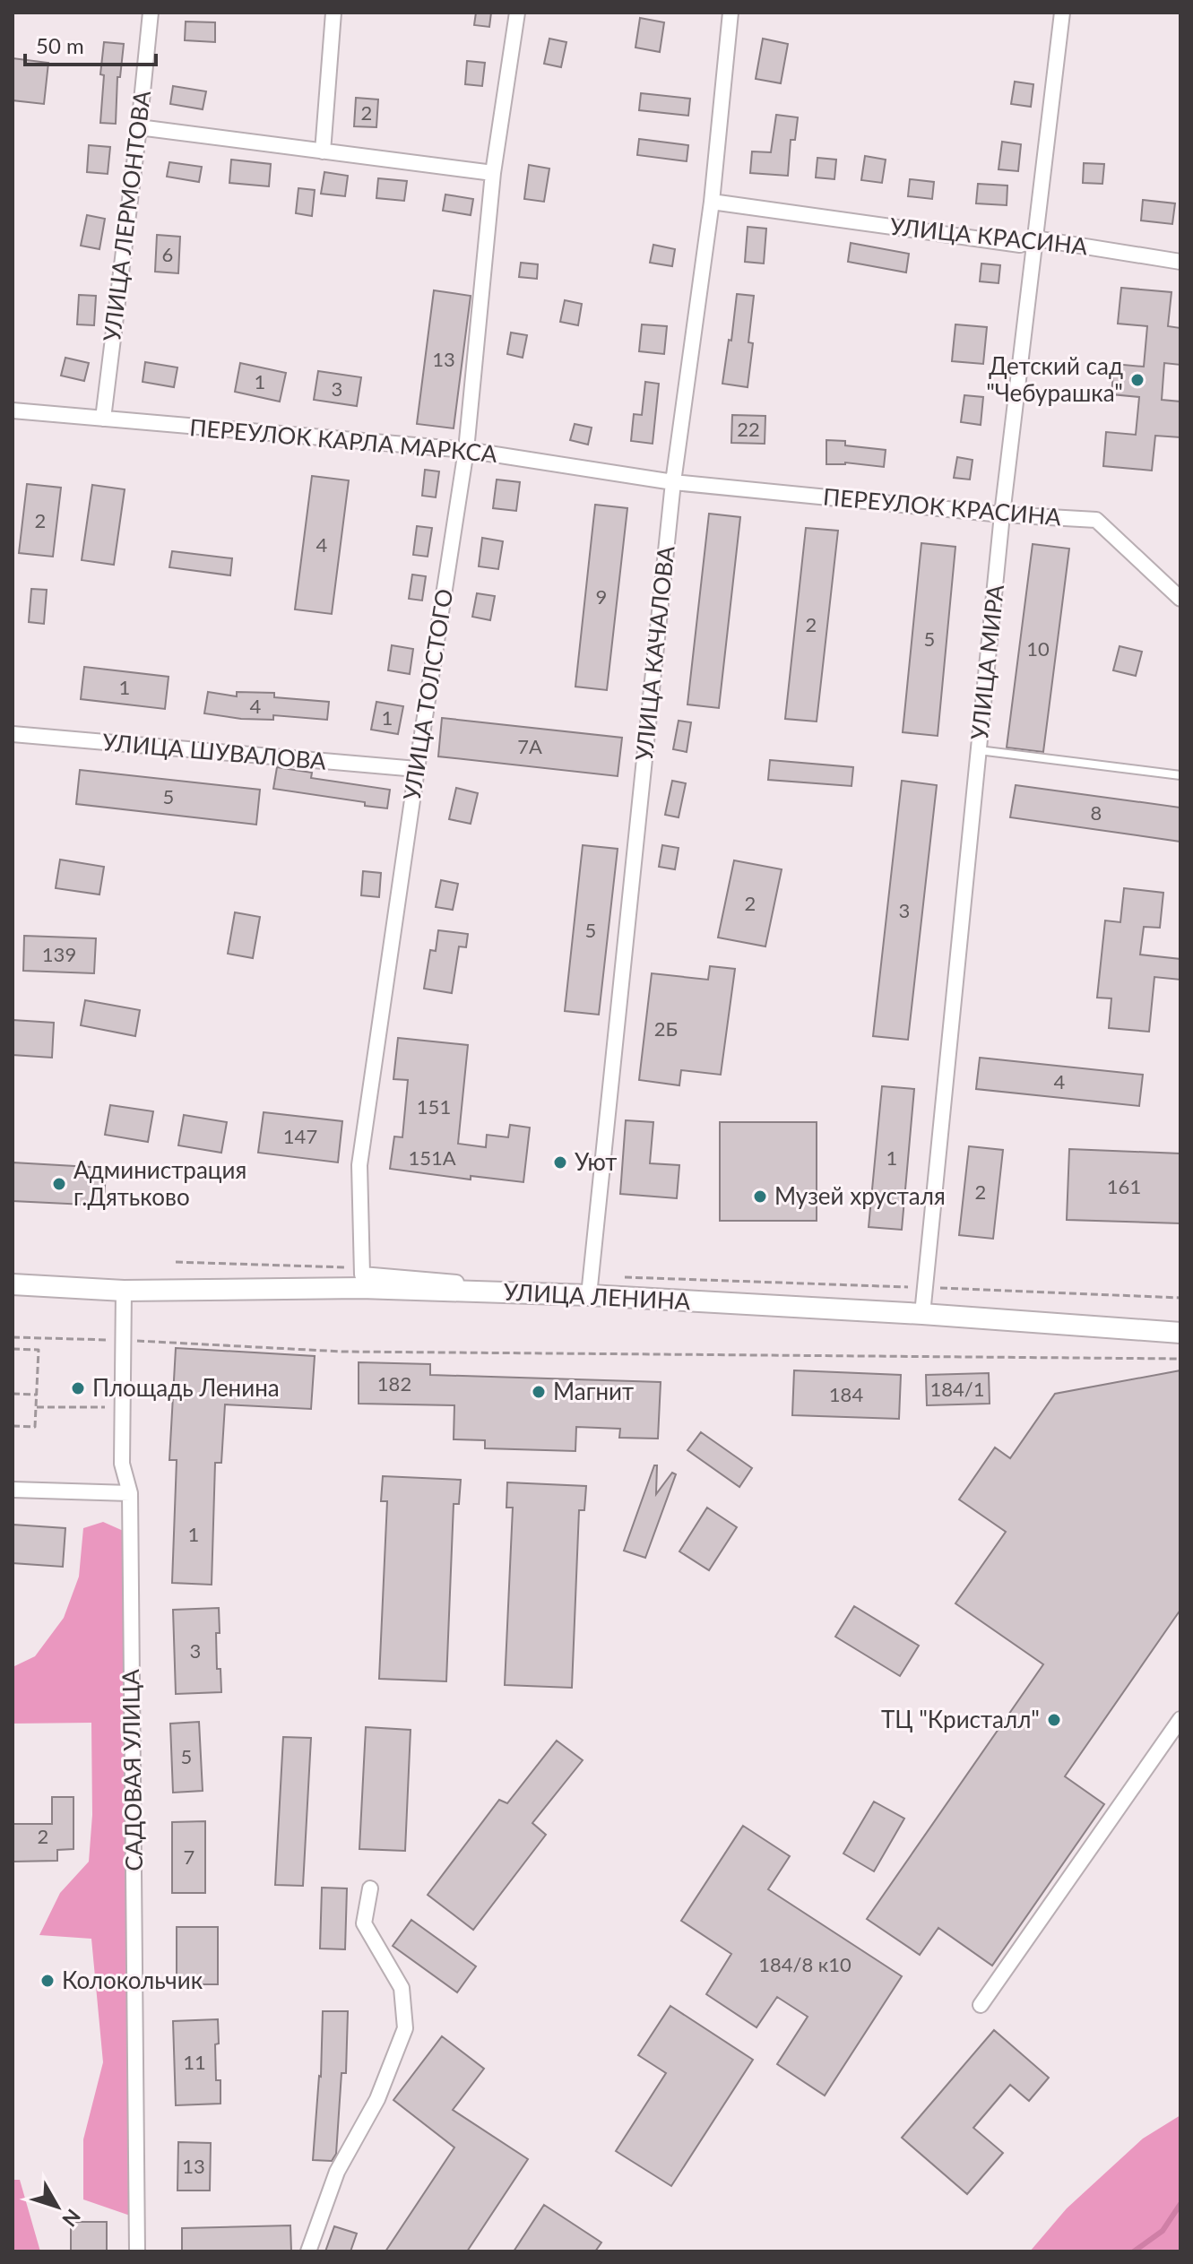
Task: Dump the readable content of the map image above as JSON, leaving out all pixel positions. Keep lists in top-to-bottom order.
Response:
{
  "streets": {
    "main road": ["УЛИЦА ЛЕНИНА"],
    "street": [
      "УЛИЦА ЛЕРМОНТОВА",
      "УЛИЦА КРАСИНА",
      "ПЕРЕУЛОК КАРЛА МАРКСА",
      "ПЕРЕУЛОК КРАСИНА",
      "УЛИЦА КАЧАЛОВА",
      "УЛИЦА МИРА",
      "УЛИЦА ТОЛСТОГО",
      "УЛИЦА ШУВАЛОВА",
      "САДОВАЯ УЛИЦА"
    ]
  },
  "crossings": [
    ["УЛИЦА ЛЕРМОНТОВА", "ПЕРЕУЛОК КАРЛА МАРКСА"],
    ["УЛИЦА КРАСИНА", "УЛИЦА КАЧАЛОВА"],
    ["УЛИЦА КРАСИНА", "УЛИЦА МИРА"],
    ["ПЕРЕУЛОК КАРЛА МАРКСА", "ПЕРЕУЛОК КРАСИНА"],
    ["ПЕРЕУЛОК КАРЛА МАРКСА", "УЛИЦА КАЧАЛОВА"],
    ["ПЕРЕУЛОК КАРЛА МАРКСА", "УЛИЦА ТОЛСТОГО"],
    ["ПЕРЕУЛОК КРАСИНА", "УЛИЦА КАЧАЛОВА"],
    ["ПЕРЕУЛОК КРАСИНА", "УЛИЦА МИРА"],
    ["УЛИЦА КАЧАЛОВА", "УЛИЦА ЛЕНИНА"],
    ["УЛИЦА МИРА", "УЛИЦА ЛЕНИНА"],
    ["УЛИЦА ТОЛСТОГО", "УЛИЦА ШУВАЛОВА"],
    ["УЛИЦА ЛЕНИНА", "САДОВАЯ УЛИЦА"]
  ],
  "places": [
    "Детский сад \"Чебурашка\"",
    "Уют",
    "Администрация г.Дятьково",
    "Музей хрусталя",
    "Площадь Ленина",
    "Магнит",
    "ТЦ \"Кристалл\"",
    "Колокольчик"
  ],
  "house_numbers": [
    "2",
    "6",
    "13",
    "1",
    "3",
    "22",
    "2",
    "4",
    "9",
    "2",
    "5",
    "10",
    "1",
    "4",
    "1",
    "7А",
    "5",
    "8",
    "2",
    "3",
    "5",
    "139",
    "2Б",
    "4",
    "151",
    "147",
    "151А",
    "1",
    "161",
    "2",
    "182",
    "184/1",
    "184",
    "1",
    "3",
    "5",
    "2",
    "7",
    "184/8 к10",
    "11",
    "13"
  ],
  "scale_bar": "50 m",
  "north": "bottom right"
}
